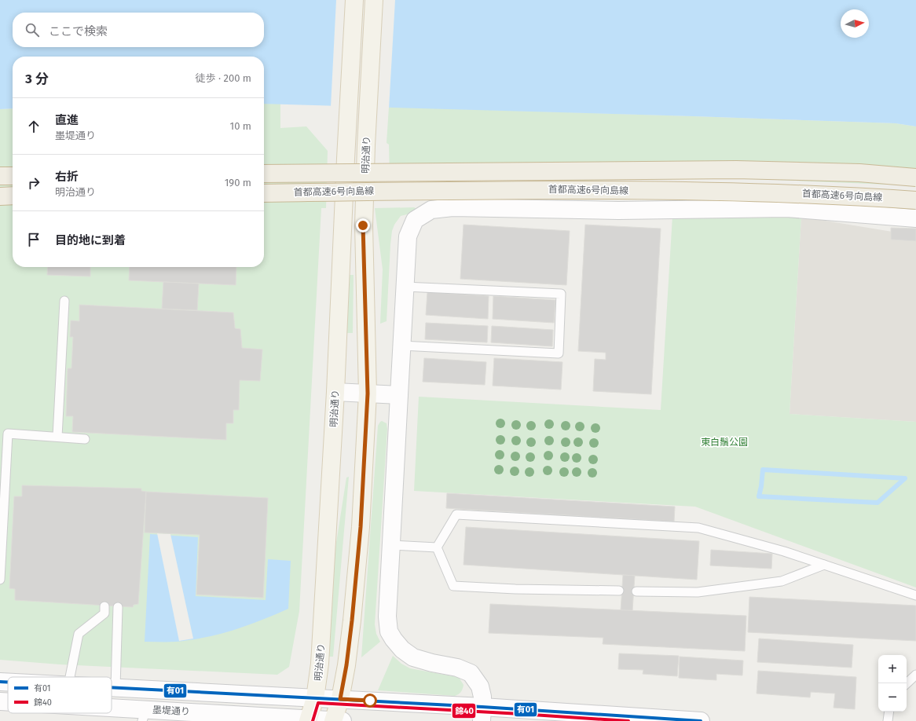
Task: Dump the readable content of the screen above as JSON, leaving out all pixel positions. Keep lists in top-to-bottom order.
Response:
{
  "streets": {
    "highway": ["首都高速6号向島線"],
    "main road": ["明治通り"],
    "street": ["墨堤通り"]
  },
  "crossings": [
    ["明治通り", "墨堤通り"]
  ],
  "parks": ["東白鬚公園"],
  "lines": ["transit line 有01", "transit line 錦40"],
  "legend": ["有01", "錦40"],
  "north": "right",
  "page": {
    "search": "ここで検索",
    "heading": ["3 分", "徒歩 · 200 m"],
    "list": [
      ["直進", "墨堤通り", "10 m"],
      ["右折", "明治通り", "190 m"],
      "目的地に到着"
    ],
    "map_buttons": ["+", "−"]
  }
}
